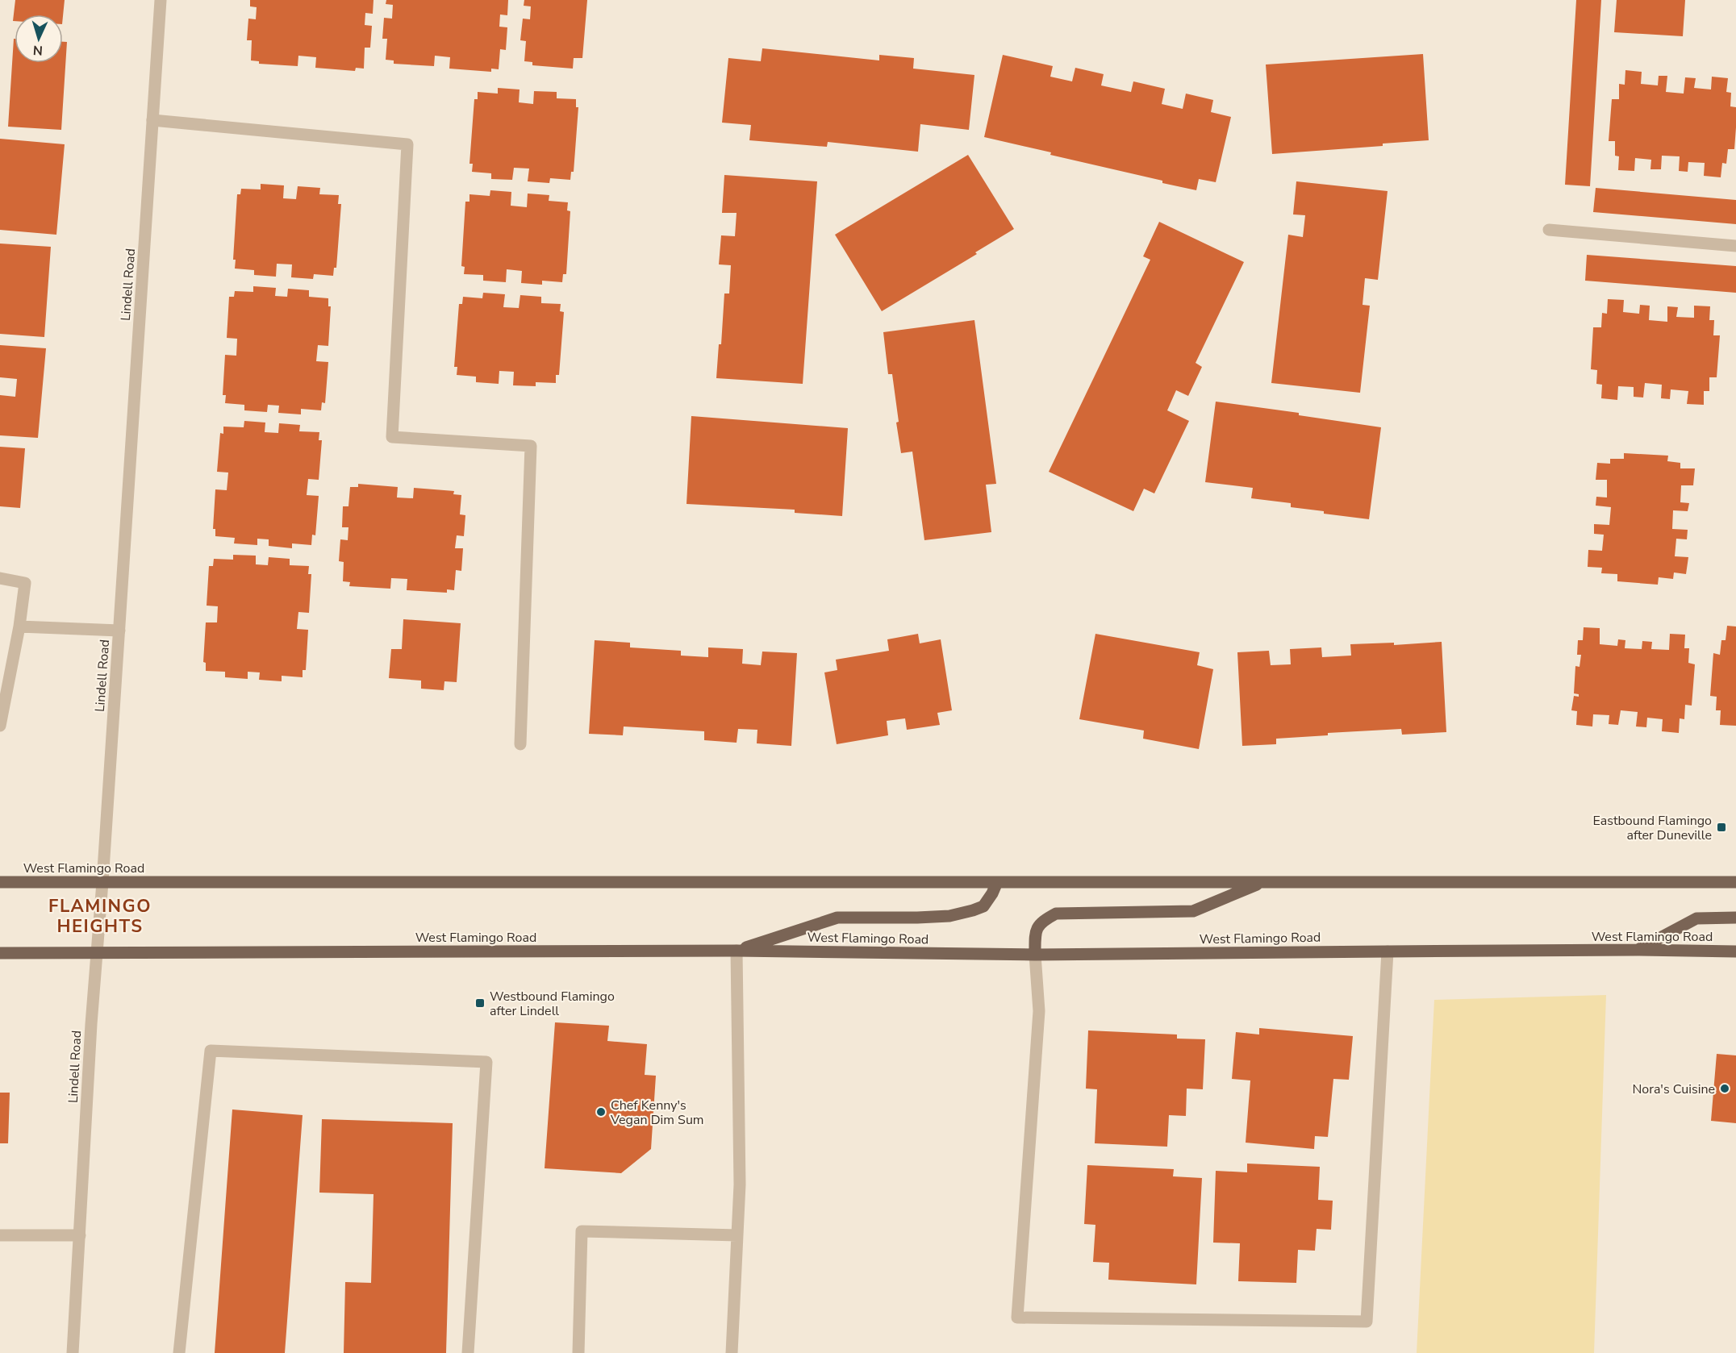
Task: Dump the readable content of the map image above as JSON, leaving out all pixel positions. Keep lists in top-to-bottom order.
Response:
{
  "streets": {
    "main road": ["West Flamingo Road"],
    "street": ["Lindell Road"]
  },
  "crossings": [
    ["Lindell Road", "West Flamingo Road"]
  ],
  "districts": ["FLAMINGO HEIGHTS"],
  "places": {
    "transit": ["Eastbound Flamingo after Duneville", "Westbound Flamingo after Lindell"],
    "other": ["Nora's Cuisine", "Chef Kenny's Vegan Dim Sum"]
  },
  "north": "bottom"
}
